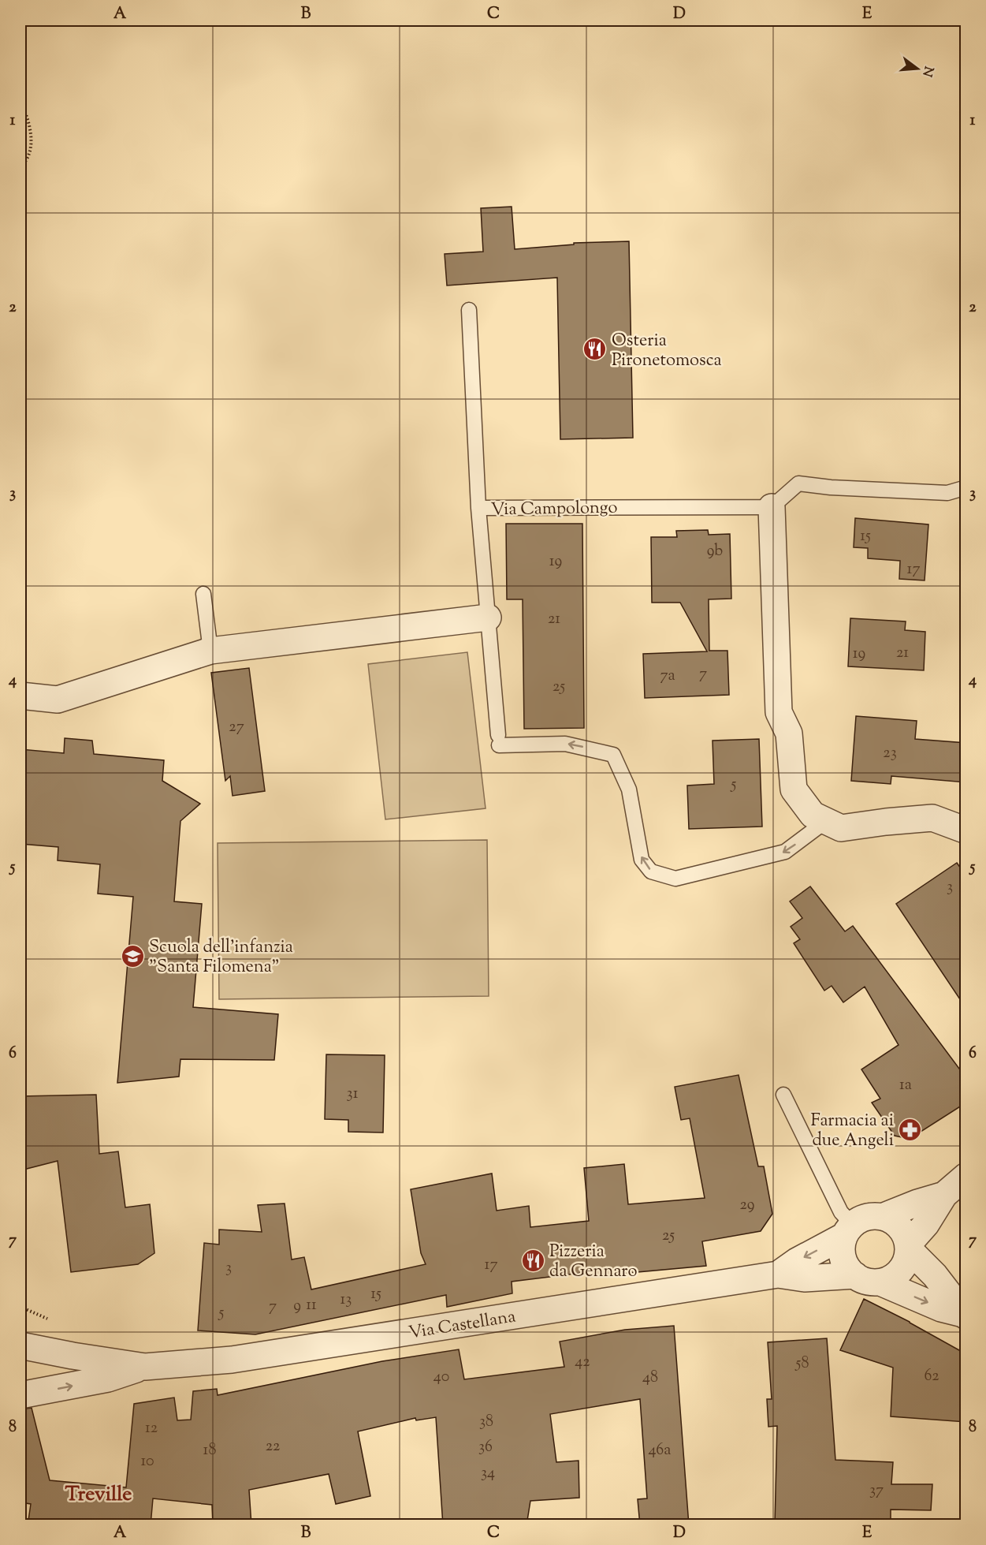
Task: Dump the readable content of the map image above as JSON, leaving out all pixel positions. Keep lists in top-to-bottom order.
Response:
{
  "streets": {
    "street": ["Via Castellana"],
    "lane": ["Via Campolongo"]
  },
  "districts": ["Treville"],
  "places": {
    "restaurant": ["Osteria Pironetomosca", "Pizzeria da Gennaro"],
    "school or university": ["Scuola dell'infanzia \"Santa Filomena\""],
    "pharmacy": ["Farmacia ai due Angeli"]
  },
  "house_numbers": [
    "15",
    "9b",
    "19",
    "17",
    "21",
    "21",
    "19",
    "7",
    "7a",
    "25",
    "27",
    "23",
    "5",
    "3",
    "1a",
    "31",
    "29",
    "25",
    "17",
    "3",
    "15",
    "13",
    "11",
    "9",
    "7",
    "5",
    "42",
    "58",
    "62",
    "40",
    "48",
    "38",
    "12",
    "22",
    "36",
    "18",
    "46a",
    "10",
    "34",
    "37"
  ],
  "north": "right",
  "grid": {
    "columns": [
      "A",
      "B",
      "C",
      "D",
      "E"
    ],
    "rows": [
      "1",
      "2",
      "3",
      "4",
      "5",
      "6",
      "7",
      "8"
    ]
  }
}
